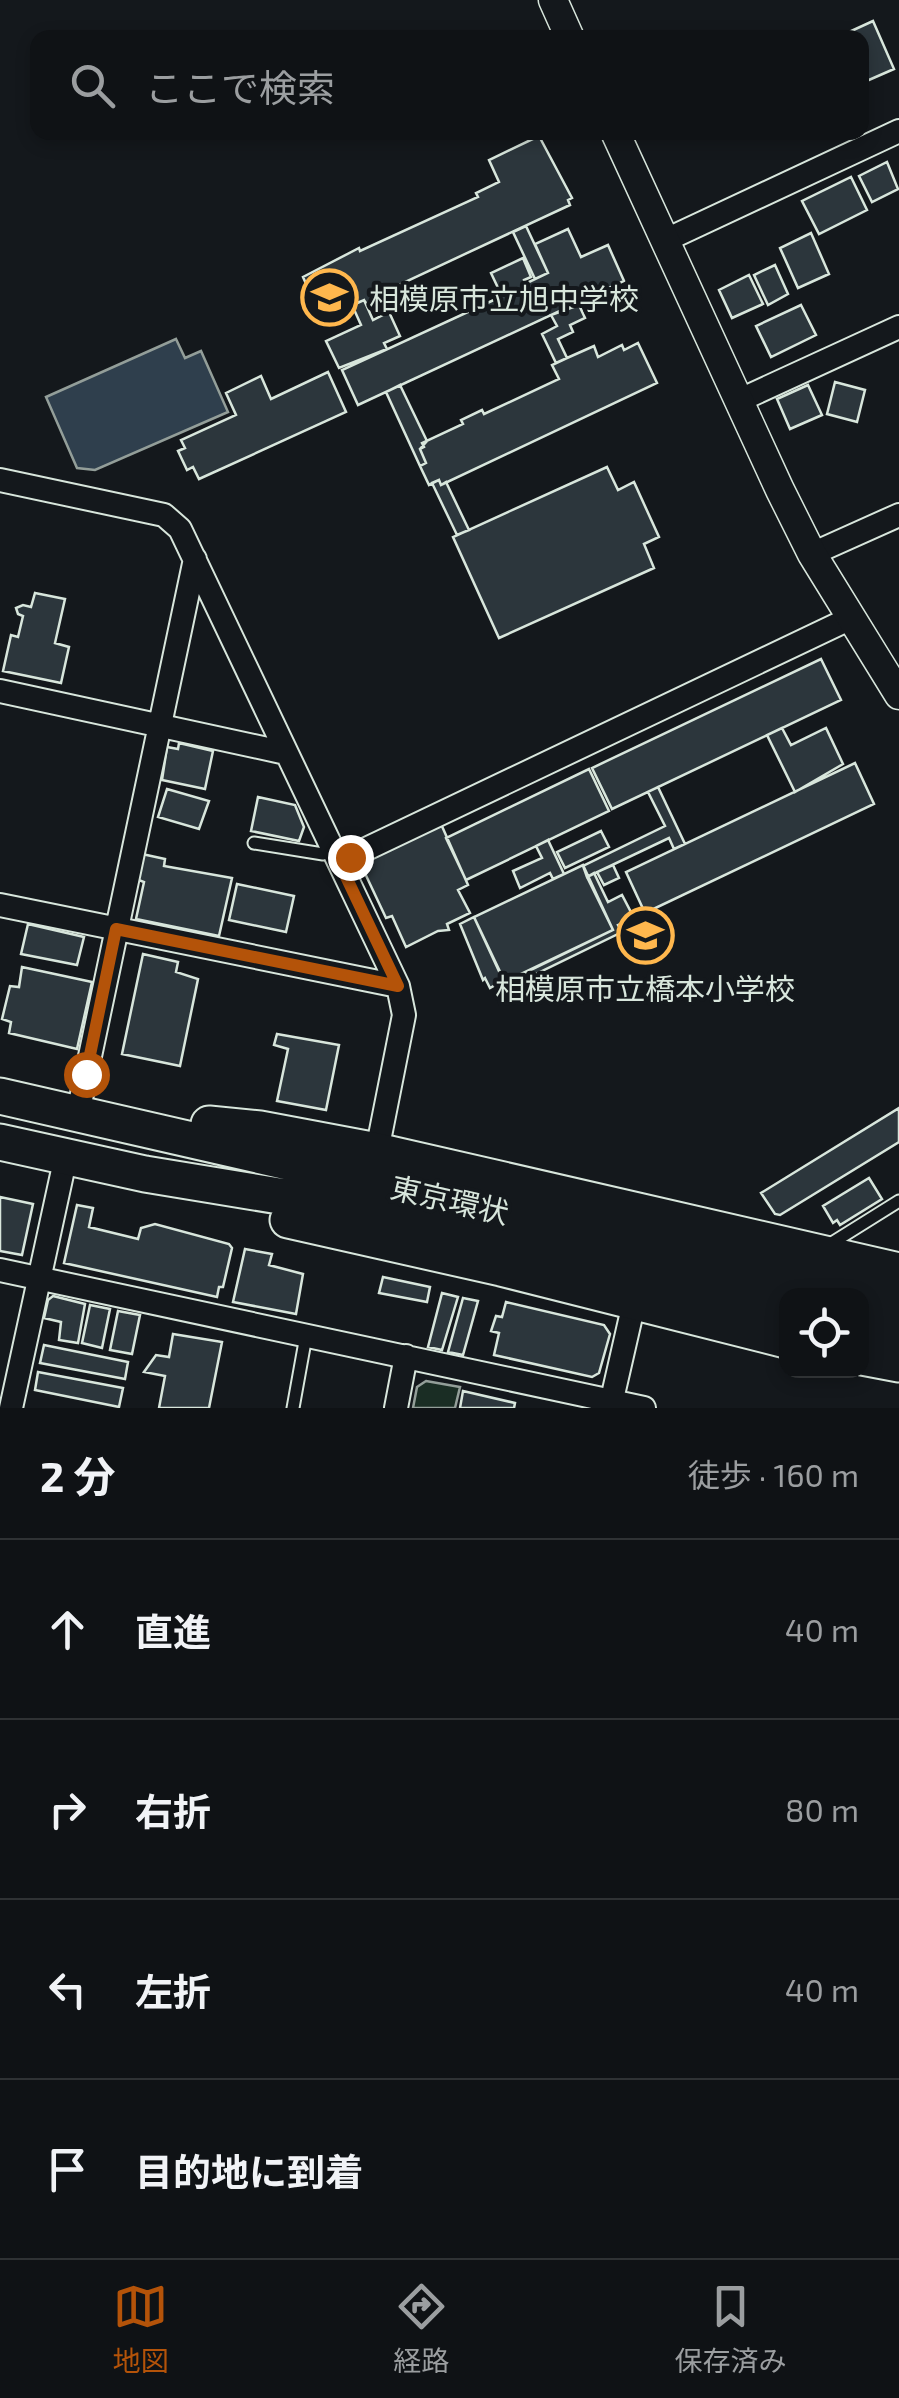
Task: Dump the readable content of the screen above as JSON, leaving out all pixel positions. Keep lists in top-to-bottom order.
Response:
{
  "streets": {
    "highway": ["東京環状"]
  },
  "places": {
    "school or university": ["相模原市立旭中学校", "相模原市立橋本小学校"]
  },
  "page": {
    "search": "ここで検索",
    "heading": ["2 分", "徒歩 · 160 m"],
    "list": [
      ["直進", "40 m"],
      ["右折", "80 m"],
      ["左折", "40 m"],
      "目的地に到着"
    ],
    "nav": ["地図", "経路", "保存済み"]
  }
}
